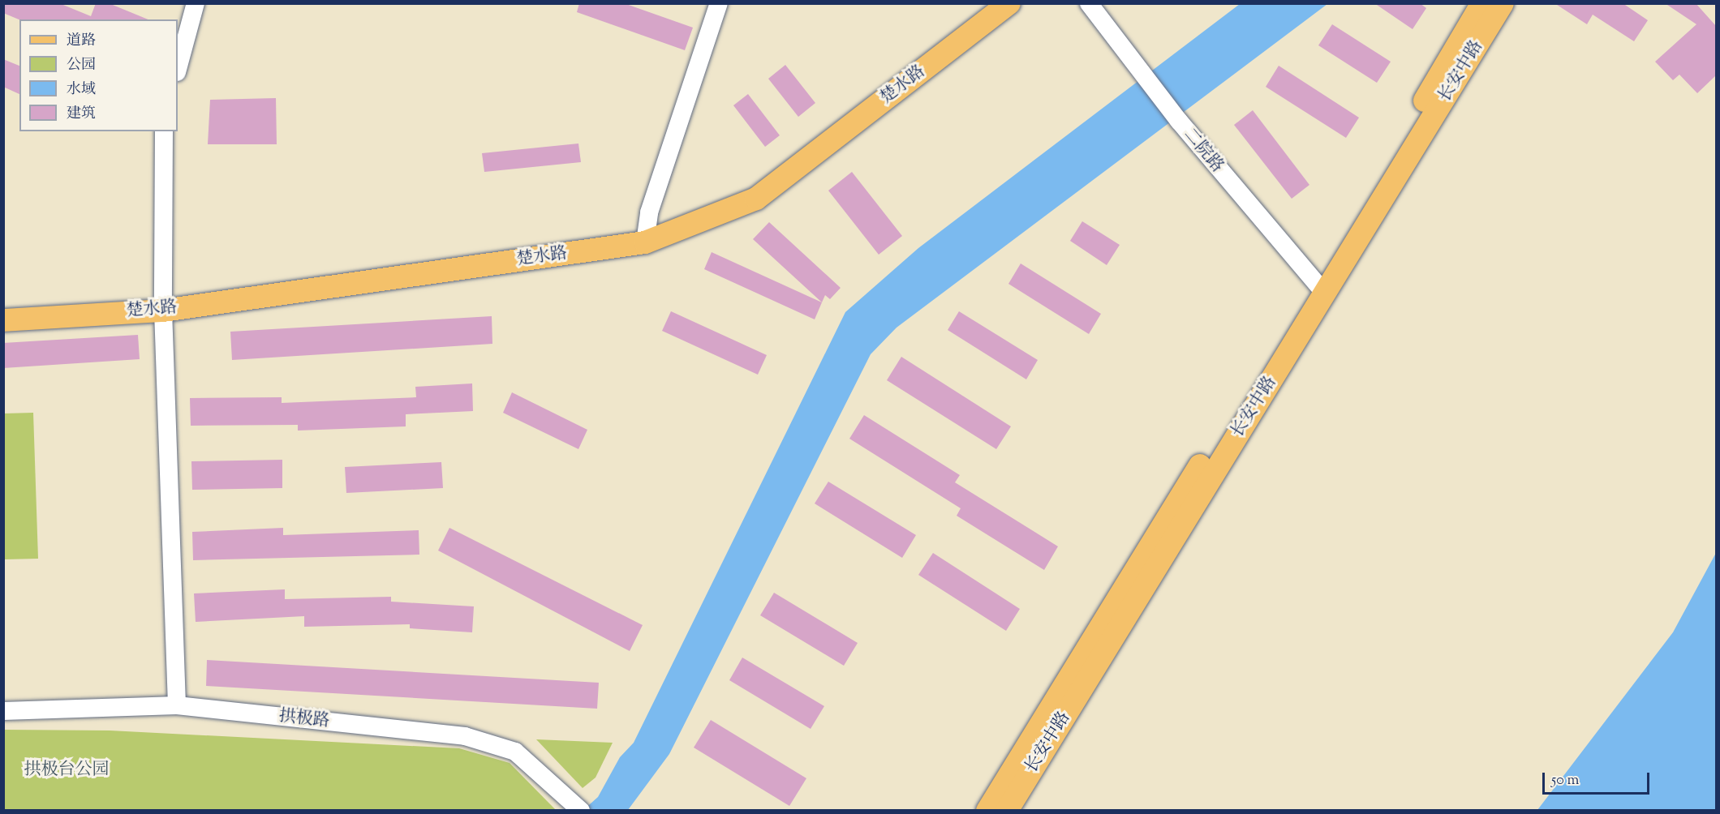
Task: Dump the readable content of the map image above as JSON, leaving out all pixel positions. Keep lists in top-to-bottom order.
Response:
{
  "streets": {
    "main road": ["长安中路", "楚水路"],
    "street": ["二院路", "拱极路"]
  },
  "crossings": [
    ["长安中路", "二院路"]
  ],
  "parks": ["拱极台公园"],
  "legend": [
    "道路",
    "公园",
    "水域",
    "建筑"
  ],
  "scale_bar": "50 m"
}
